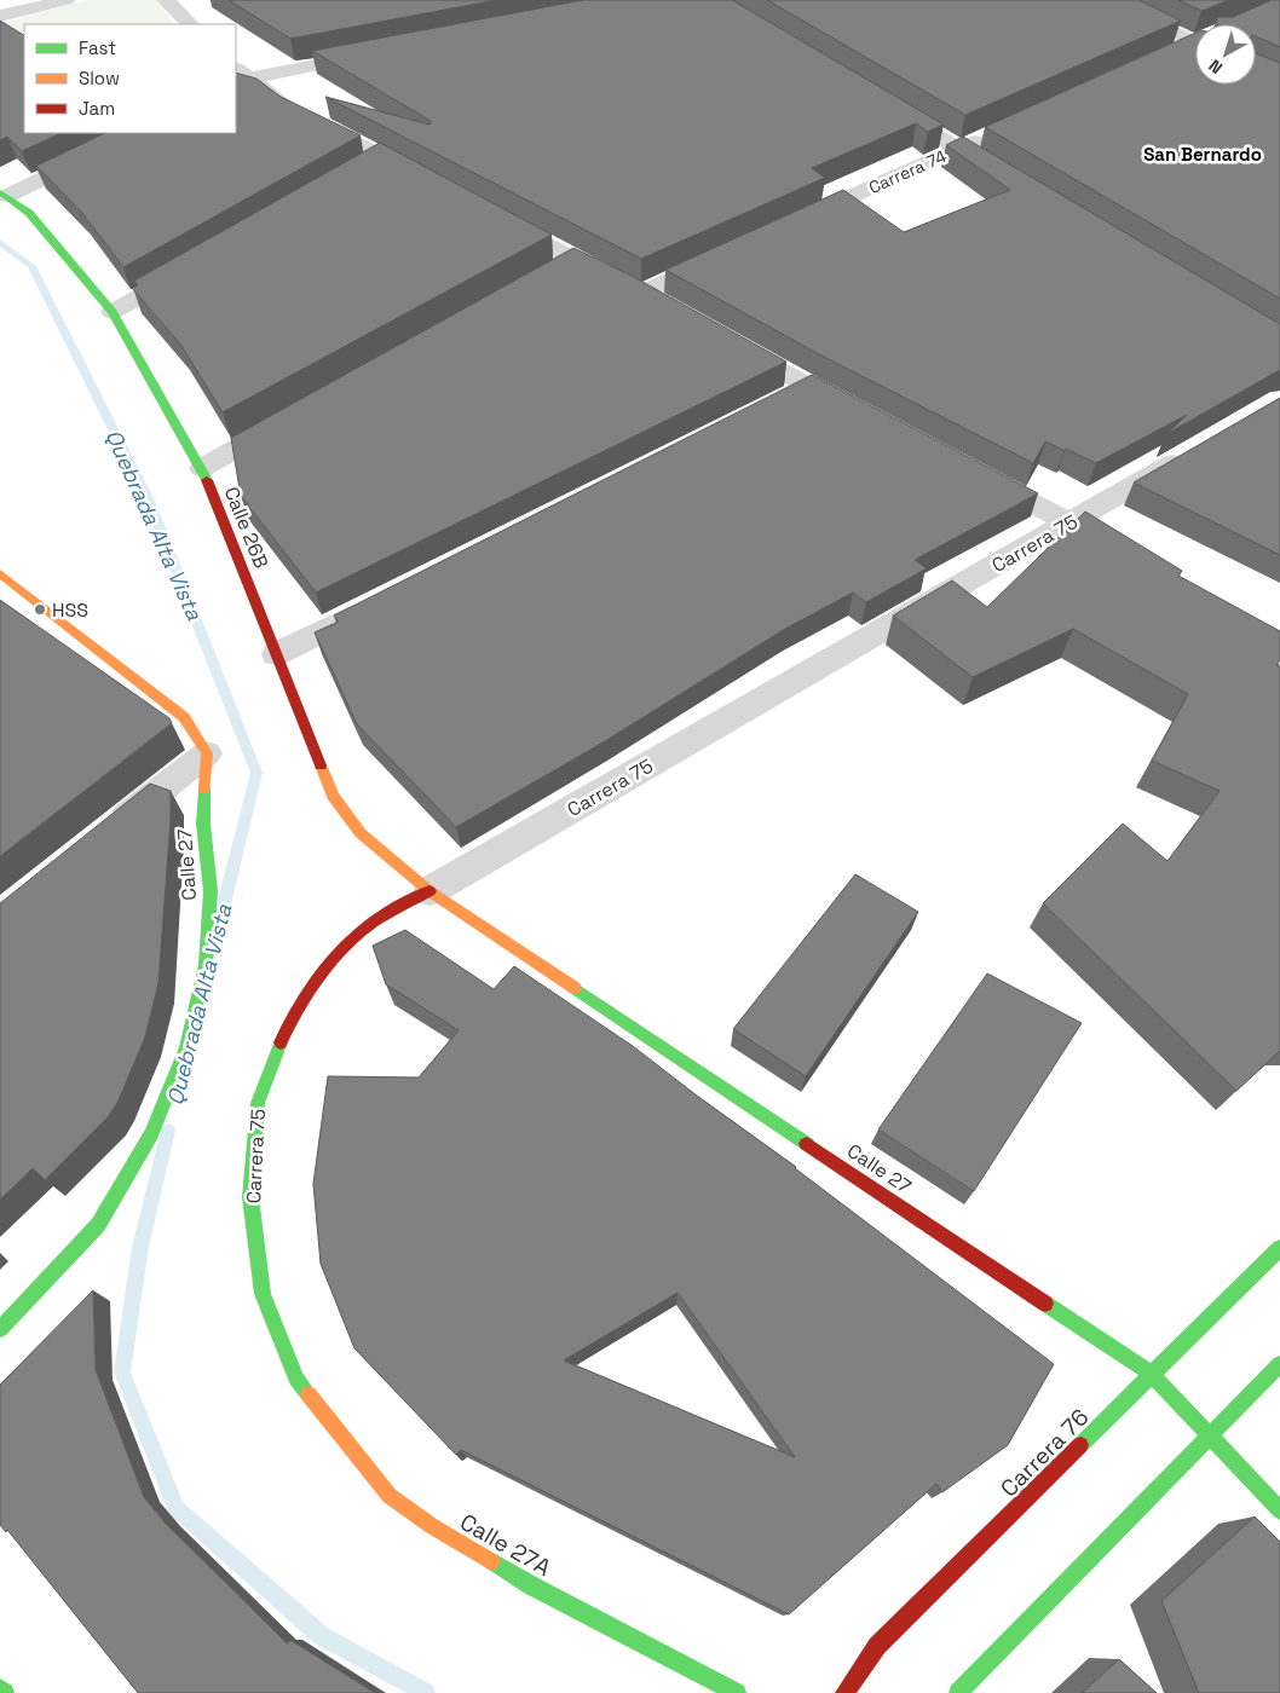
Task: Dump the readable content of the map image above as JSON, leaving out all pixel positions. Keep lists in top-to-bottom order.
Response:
{
  "streets": {
    "street": [
      "Carrera 74",
      "Calle 26B",
      "Carrera 75",
      "Calle 27",
      "Carrera 76",
      "Calle 27A"
    ]
  },
  "crossings": [
    ["Calle 26B", "Carrera 75"],
    ["Calle 26B", "Calle 27"],
    ["Carrera 75", "Calle 27"],
    ["Carrera 75", "Calle 27A"],
    ["Calle 27", "Carrera 76"]
  ],
  "districts": ["San Bernardo"],
  "water": ["Quebrada Alta Vista"],
  "places": ["HSS"],
  "legend": ["Fast", "Slow", "Jam"],
  "north": "bottom left"
}
